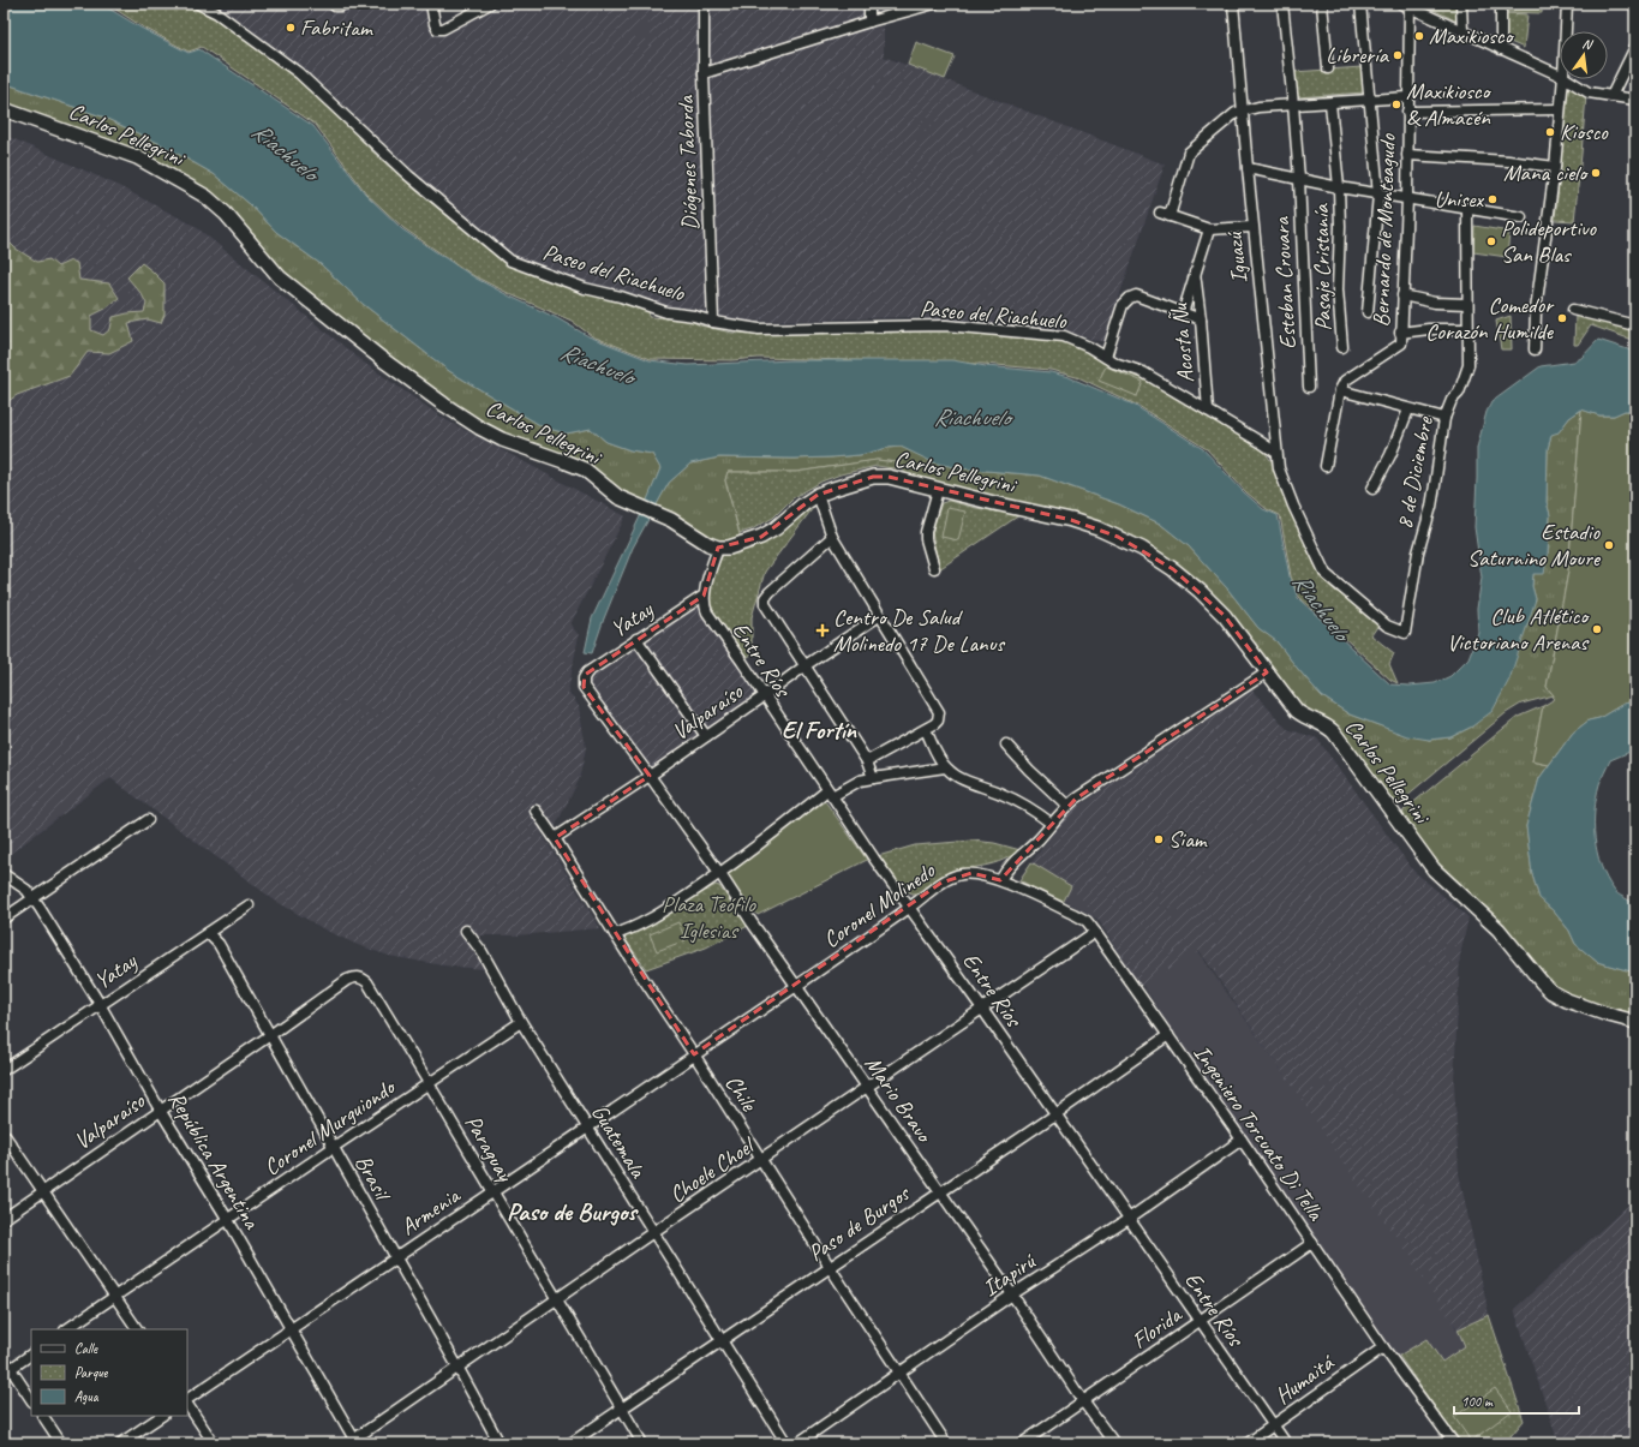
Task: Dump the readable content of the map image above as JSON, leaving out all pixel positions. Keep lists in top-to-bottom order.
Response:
{
  "streets": {
    "street": [
      "Carlos Pellegrini",
      "Diógenes Taborda",
      "Bernardo de Monteagudo",
      "Iguazú",
      "Pasaje Cristanía",
      "Paseo del Riachuelo",
      "Esteban Crovara",
      "Acosta Ñu",
      "8 de Diciembre",
      "Yatay",
      "Entre Ríos",
      "Valparaíso",
      "Coronel Molinedo",
      "Chile",
      "Mario Bravo",
      "Coronel Murguiondo",
      "Ingeniero Torcuato Di Tella",
      "Guatemala",
      "Paraguay",
      "República Argentina",
      "Choele Choel",
      "Brasil",
      "Armenia",
      "Paso de Burgos",
      "Itapirú",
      "Florida",
      "Humaitá"
    ]
  },
  "crossings": [
    ["Diógenes Taborda", "Paseo del Riachuelo"],
    ["Iguazú", "Paseo del Riachuelo"],
    ["Iguazú", "8 de Diciembre"],
    ["Paseo del Riachuelo", "Acosta Ñu"],
    ["Yatay", "Entre Ríos"],
    ["Yatay", "Mario Bravo"],
    ["Yatay", "República Argentina"],
    ["Yatay", "Brasil"],
    ["Entre Ríos", "Valparaíso"],
    ["Entre Ríos", "Coronel Molinedo"],
    ["Entre Ríos", "Choele Choel"],
    ["Entre Ríos", "Paso de Burgos"],
    ["Entre Ríos", "Itapirú"],
    ["Entre Ríos", "Florida"],
    ["Entre Ríos", "Humaitá"],
    ["Valparaíso", "Chile"],
    ["Valparaíso", "Mario Bravo"],
    ["Valparaíso", "Paraguay"],
    ["Valparaíso", "República Argentina"],
    ["Valparaíso", "Brasil"],
    ["Coronel Molinedo", "Chile"],
    ["Coronel Molinedo", "Mario Bravo"],
    ["Coronel Molinedo", "Ingeniero Torcuato Di Tella"],
    ["Coronel Molinedo", "Armenia"],
    ["Chile", "Choele Choel"],
    ["Chile", "Armenia"],
    ["Chile", "Paso de Burgos"],
    ["Chile", "Itapirú"],
    ["Mario Bravo", "Choele Choel"],
    ["Mario Bravo", "Paso de Burgos"],
    ["Mario Bravo", "Itapirú"],
    ["Mario Bravo", "Florida"],
    ["Coronel Murguiondo", "Guatemala"],
    ["Coronel Murguiondo", "Paraguay"],
    ["Coronel Murguiondo", "República Argentina"],
    ["Coronel Murguiondo", "Brasil"],
    ["Ingeniero Torcuato Di Tella", "Choele Choel"],
    ["Ingeniero Torcuato Di Tella", "Paso de Burgos"],
    ["Ingeniero Torcuato Di Tella", "Itapirú"],
    ["Ingeniero Torcuato Di Tella", "Florida"],
    ["Ingeniero Torcuato Di Tella", "Humaitá"],
    ["Guatemala", "Choele Choel"],
    ["Guatemala", "Armenia"],
    ["Guatemala", "Paso de Burgos"],
    ["Paraguay", "Choele Choel"],
    ["Paraguay", "Armenia"],
    ["Paraguay", "Paso de Burgos"],
    ["República Argentina", "Choele Choel"],
    ["República Argentina", "Armenia"],
    ["Choele Choel", "Brasil"],
    ["Brasil", "Armenia"]
  ],
  "districts": ["El Fortín", "Paso de Burgos"],
  "water": ["Riachuelo"],
  "parks": ["Plaza Teófilo Iglesias"],
  "places": {
    "other": [
      "Fabritam",
      "Maxikiosco",
      "Librería",
      "Maxikiosco & Almacén",
      "Kiosco",
      "Mana cielo",
      "Unisex",
      "Polideportivo San Blas",
      "Comedor Corazón Humilde",
      "Estadio Saturnino Moure",
      "Club Atlético Victoriano Arenas",
      "Siam"
    ],
    "health": ["Centro De Salud Molinedo 17 De Lanus"]
  },
  "legend": ["Calle", "Parque", "Agua"],
  "scale_bar": "100 m",
  "north": "top"
}
